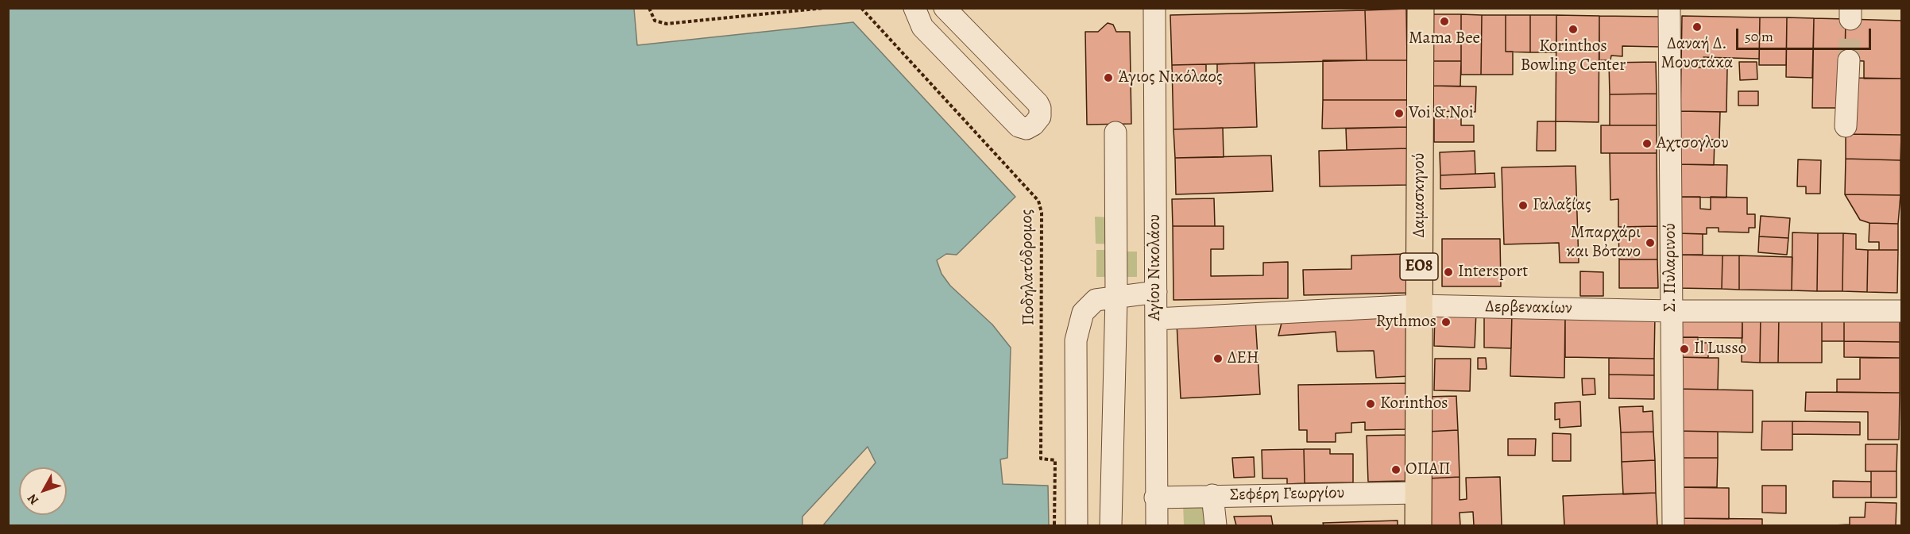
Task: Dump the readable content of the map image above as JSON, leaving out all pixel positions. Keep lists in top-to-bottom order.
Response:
{
  "streets": {
    "main road": ["Δαμασκηνού", "ΕΟ8"],
    "street": [
      "Αγίου Νικολάου",
      "Σ. Πυλαρινού",
      "Δερβενακίων",
      "Σεφέρη Γεωργίου"
    ],
    "path": ["Ποδηλατόδρομος"]
  },
  "crossings": [
    ["Δαμασκηνού", "Δερβενακίων"],
    ["Δαμασκηνού", "Σεφέρη Γεωργίου"],
    ["Αγίου Νικολάου", "Δερβενακίων"],
    ["Αγίου Νικολάου", "Σεφέρη Γεωργίου"],
    ["Σ. Πυλαρινού", "Δερβενακίων"]
  ],
  "places": [
    "Mama Bee",
    "Δαναή Δ. Μουστάκα",
    "Korinthos Bowling Center",
    "Άγιος Νικόλαος",
    "Voi & Noi",
    "Αχτσογλου",
    "Γαλαξίας",
    "Μπαρχάρι και Βὀτανο",
    "Intersport",
    "Rythmos",
    "Il Lusso",
    "ΔΕΗ",
    "Korinthos",
    "ΟΠΑΠ"
  ],
  "scale_bar": "50 m",
  "north": "bottom left"
}
